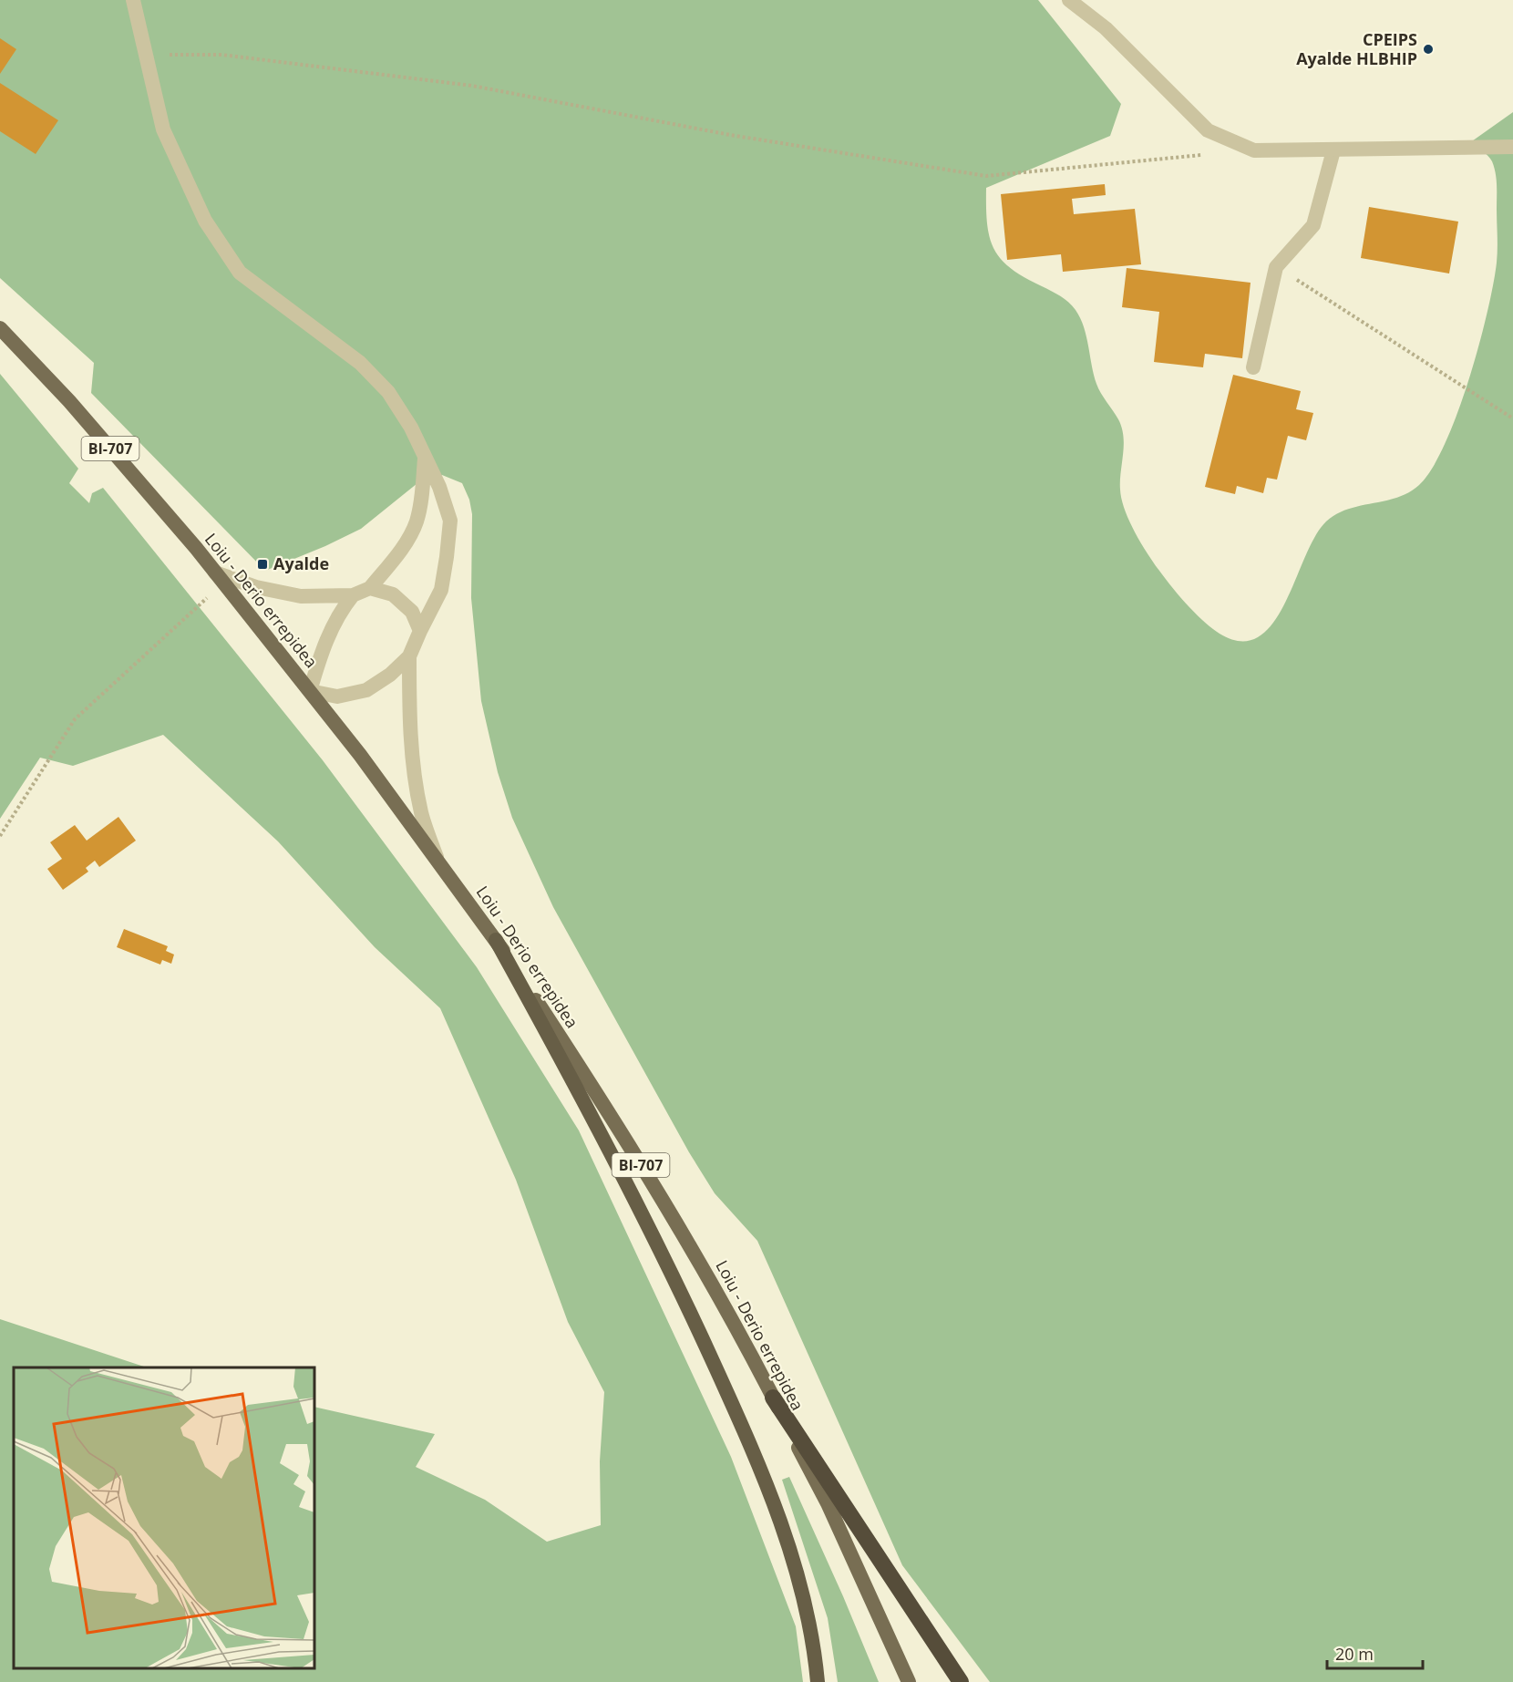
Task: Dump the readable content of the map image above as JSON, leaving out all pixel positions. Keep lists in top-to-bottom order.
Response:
{
  "streets": {
    "main road": ["BI-707", "Loiu - Derio errepidea"]
  },
  "places": {
    "other": ["CPEIPS Ayalde HLBHIP"],
    "transit": ["Ayalde"]
  },
  "scale_bar": "20 m"
}
